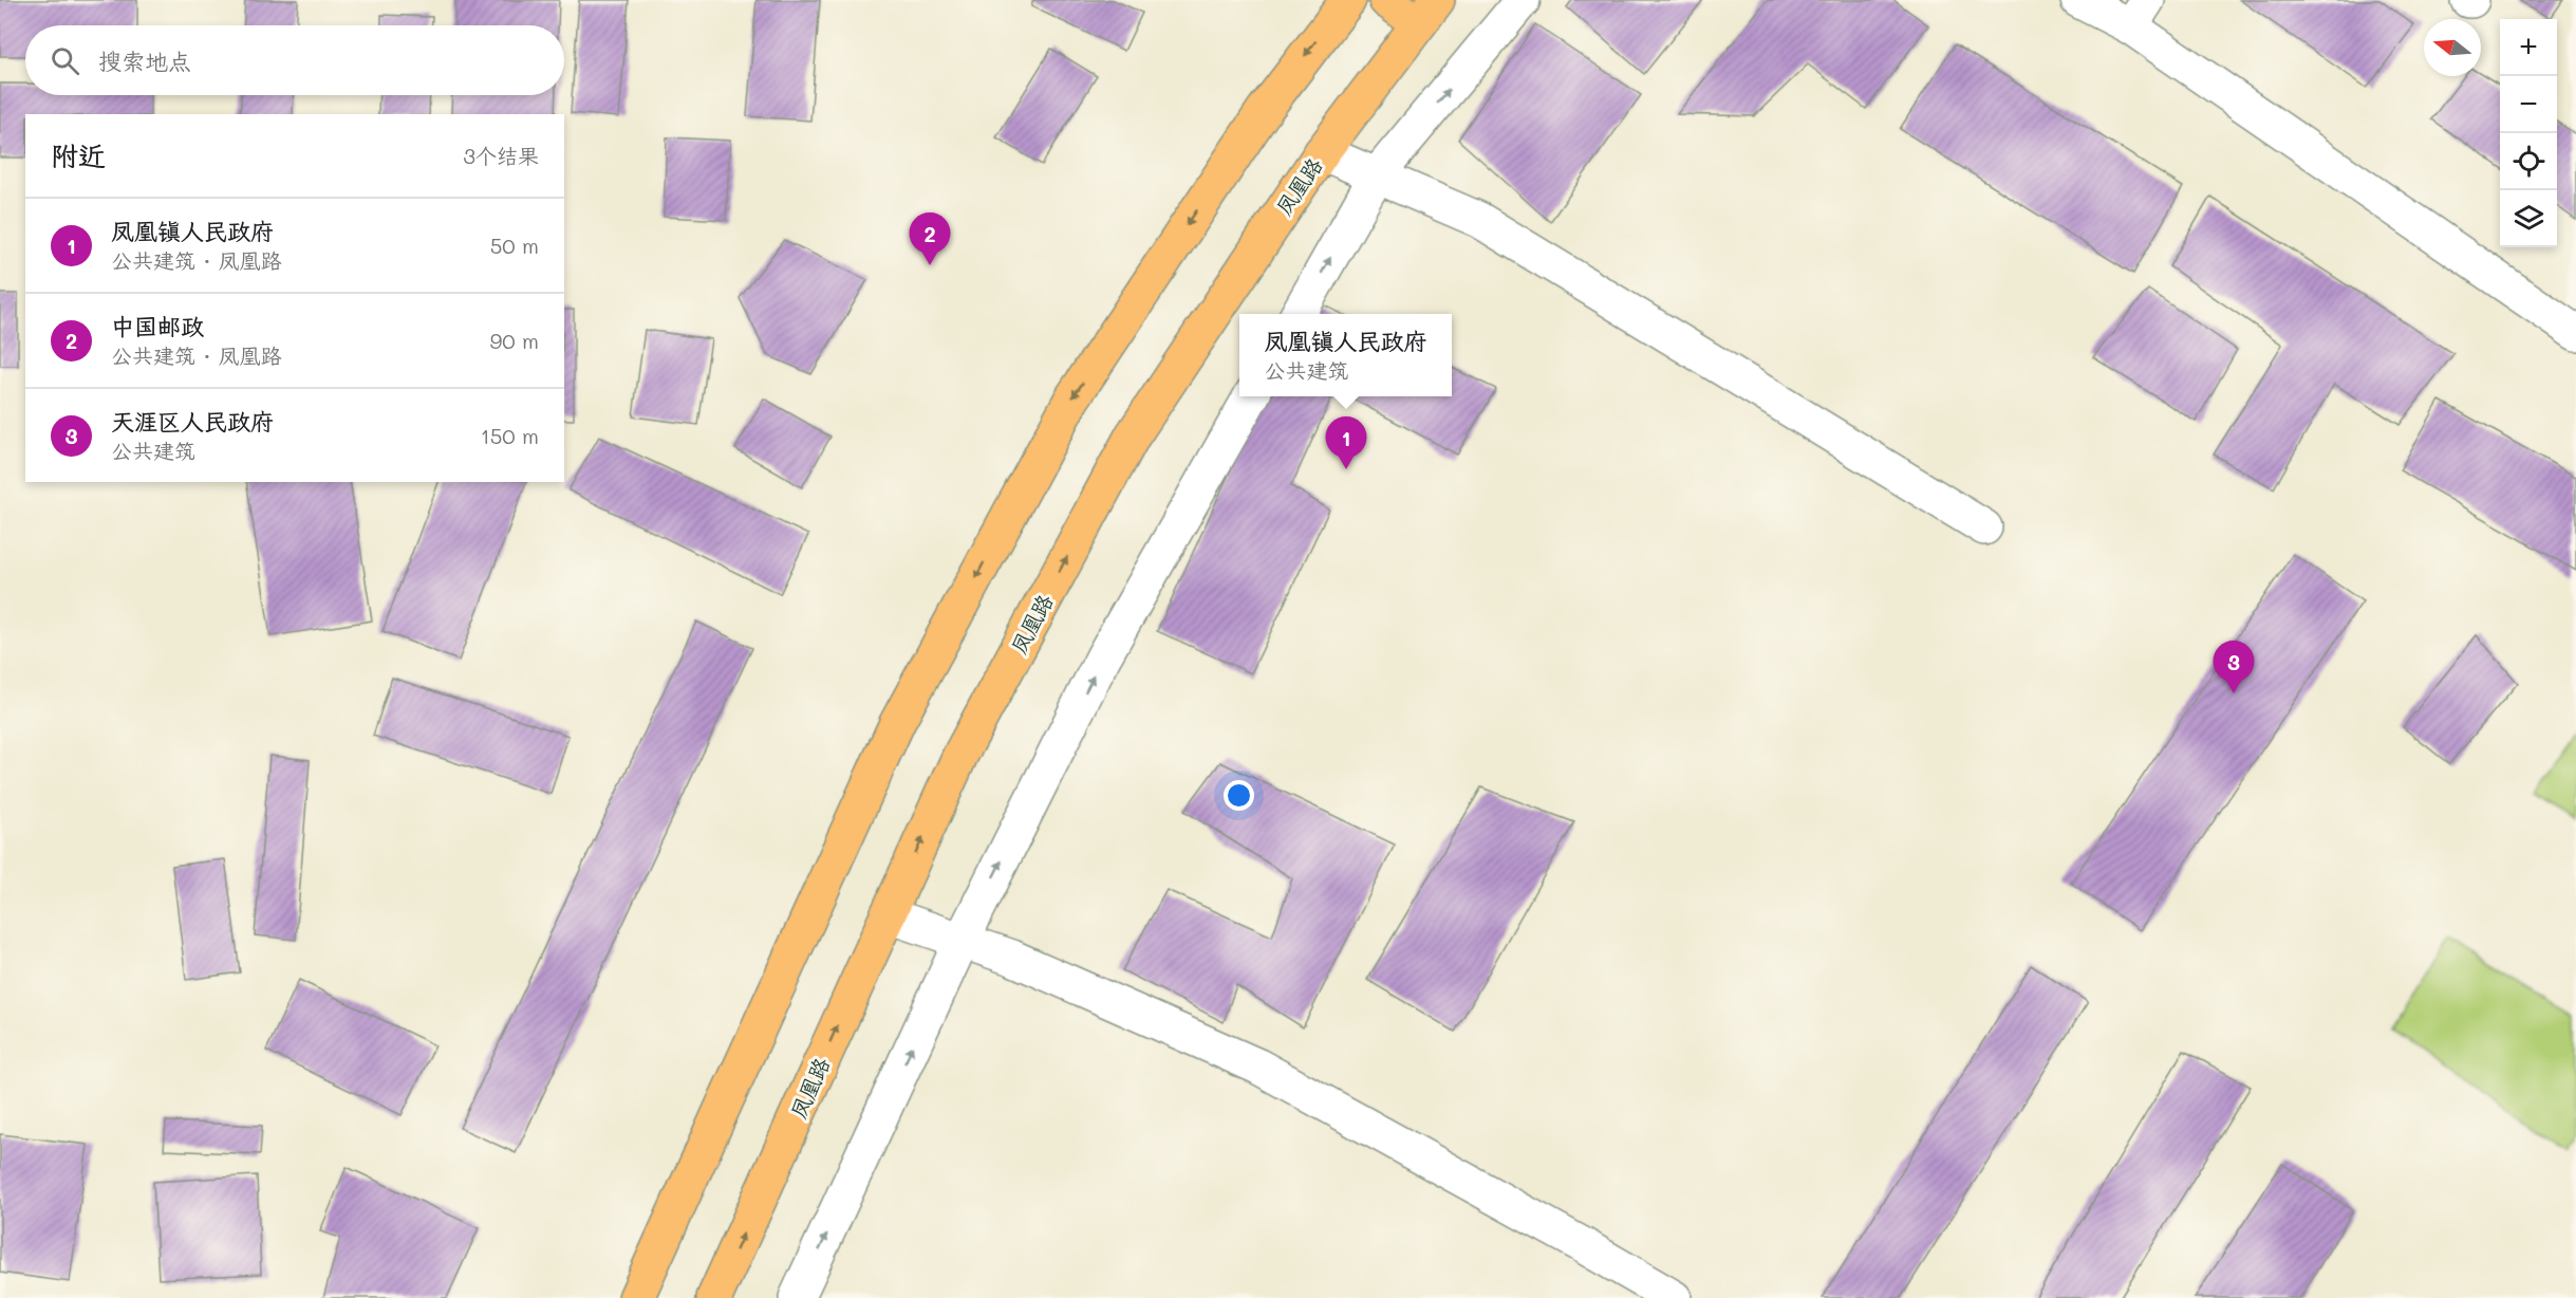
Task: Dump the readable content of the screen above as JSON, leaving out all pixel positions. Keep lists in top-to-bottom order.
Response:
{
  "streets": {
    "main road": ["凤凰路"]
  },
  "north": "left",
  "page": {
    "map_buttons": ["+", "−"],
    "search": "搜索地点",
    "heading": ["附近", "3个结果"],
    "list": [
      {
        "mark": "1",
        "name": "凤凰镇人民政府",
        "note": "公共建筑 · 凤凰路",
        "value": "50 m"
      },
      {
        "mark": "2",
        "name": "中国邮政",
        "note": "公共建筑 · 凤凰路",
        "value": "90 m"
      },
      {
        "mark": "3",
        "name": "天涯区人民政府",
        "note": "公共建筑",
        "value": "150 m"
      }
    ],
    "pins": ["2", "1", "3"],
    "popup": ["凤凰镇人民政府", "公共建筑"]
  }
}
